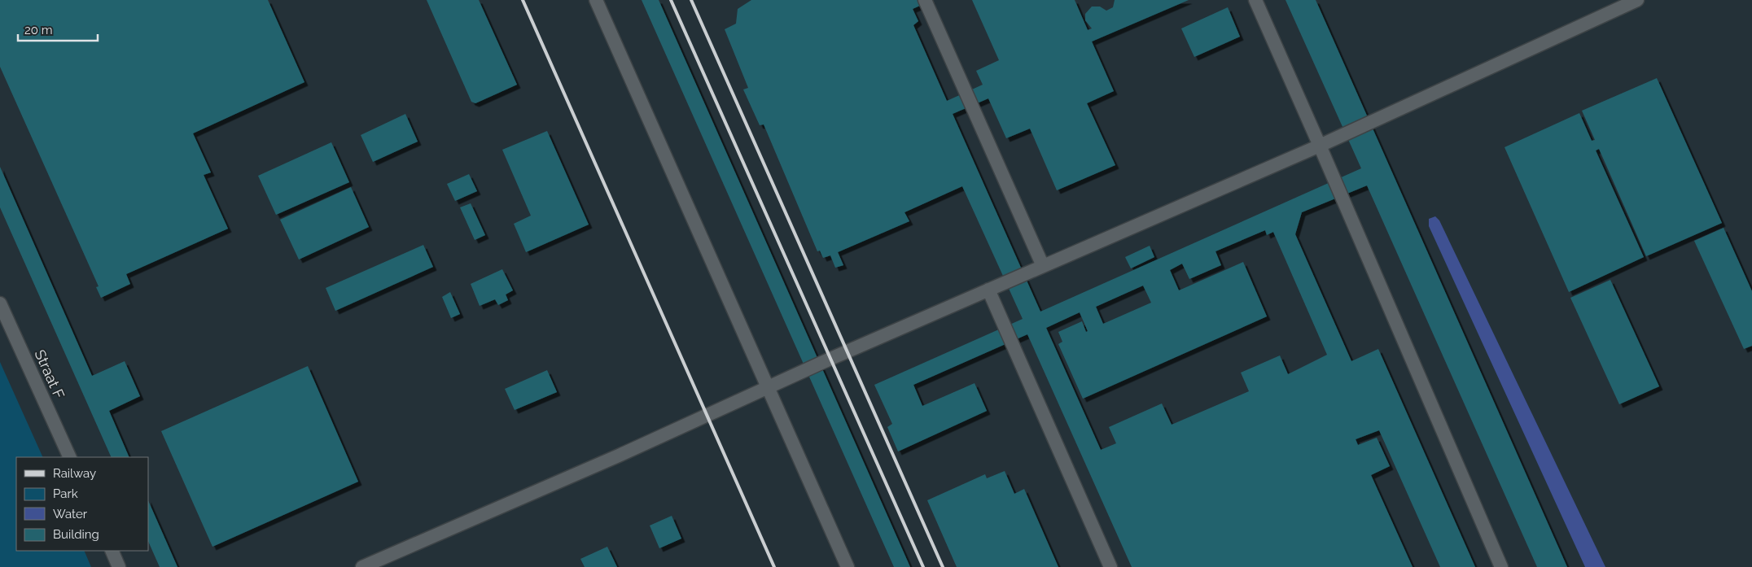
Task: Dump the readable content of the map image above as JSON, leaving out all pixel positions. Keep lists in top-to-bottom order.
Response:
{
  "streets": {
    "lane": ["Straat F"]
  },
  "legend": [
    "Railway",
    "Park",
    "Water",
    "Building"
  ],
  "scale_bar": "20 m"
}
